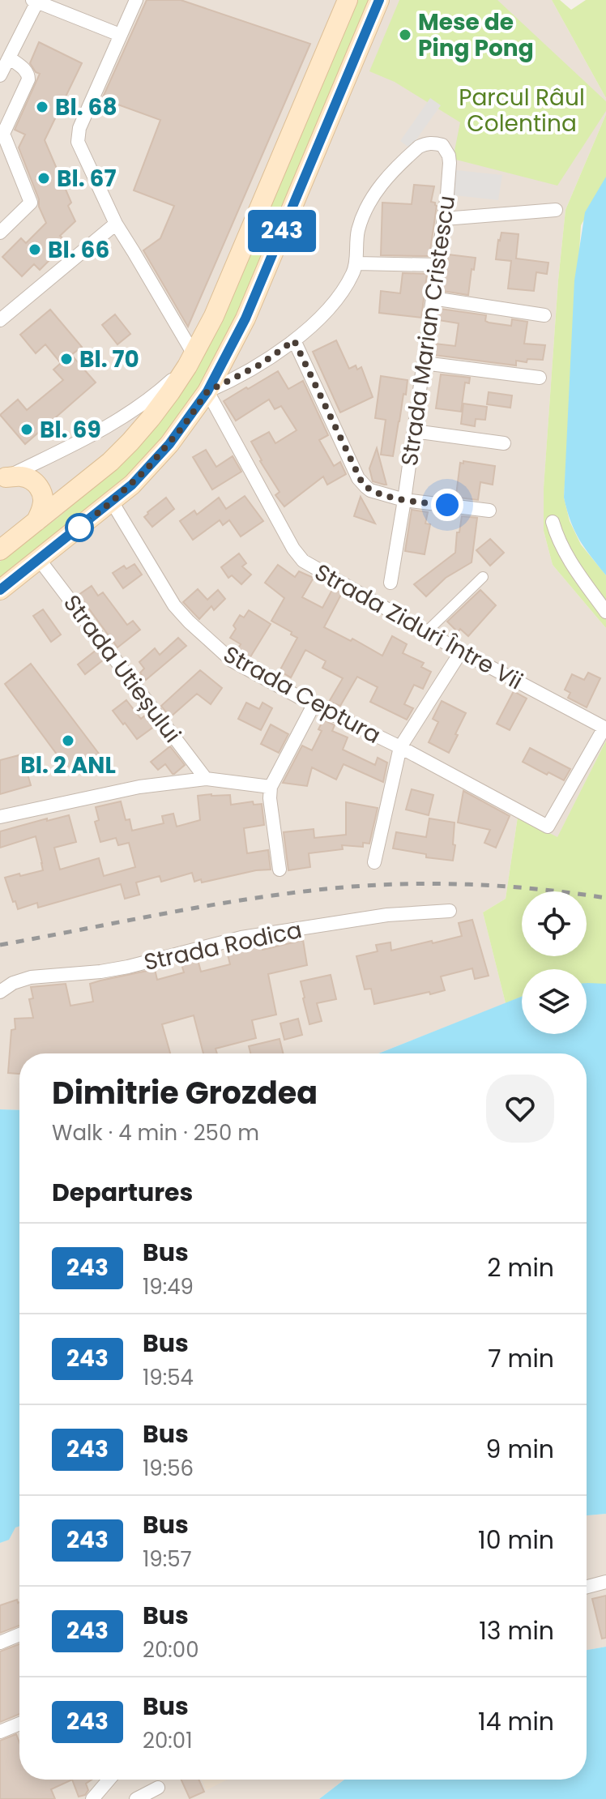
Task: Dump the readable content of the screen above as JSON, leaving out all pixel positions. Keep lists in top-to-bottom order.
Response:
{
  "streets": {
    "street": [
      "Strada Marian Cristescu",
      "Strada Ziduri Între Vii",
      "Strada Utieșului",
      "Strada Ceptura",
      "Strada Rodica"
    ]
  },
  "crossings": [
    ["Strada Ziduri Între Vii", "Strada Ceptura"]
  ],
  "parks": ["Parcul Râul Colentina"],
  "places": [
    "Mese de Ping Pong",
    "Bl. 68",
    "Bl. 67",
    "Bl. 66",
    "Bl. 70",
    "Bl. 69",
    "Bl. 2 ANL"
  ],
  "lines": ["bus line 243"],
  "page": {
    "on_map": "243",
    "heading": [
      ["Dimitrie Grozdea", "Walk · 4 min · 250 m"],
      "Departures"
    ],
    "list": [
      {
        "mark": "243",
        "name": "Bus",
        "note": "19:49",
        "value": "2 min"
      },
      {
        "mark": "243",
        "name": "Bus",
        "note": "19:54",
        "value": "7 min"
      },
      {
        "mark": "243",
        "name": "Bus",
        "note": "19:56",
        "value": "9 min"
      },
      {
        "mark": "243",
        "name": "Bus",
        "note": "19:57",
        "value": "10 min"
      },
      {
        "mark": "243",
        "name": "Bus",
        "note": "20:00",
        "value": "13 min"
      },
      {
        "mark": "243",
        "name": "Bus",
        "note": "20:01",
        "value": "14 min"
      }
    ]
  }
}
